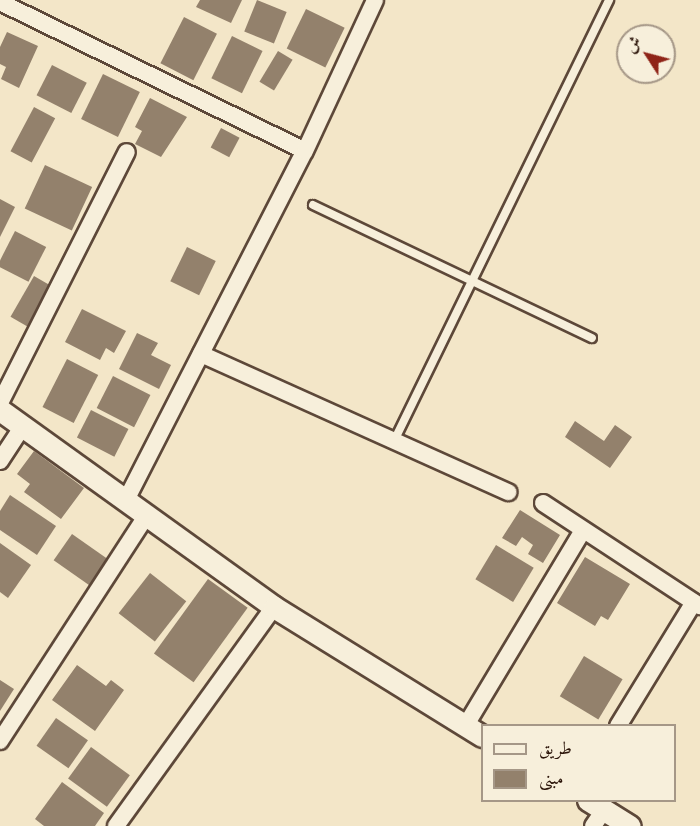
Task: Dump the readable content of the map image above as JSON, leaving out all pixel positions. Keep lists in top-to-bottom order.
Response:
{
  "legend": ["طريق", "مبنى"],
  "north": "top left"
}
